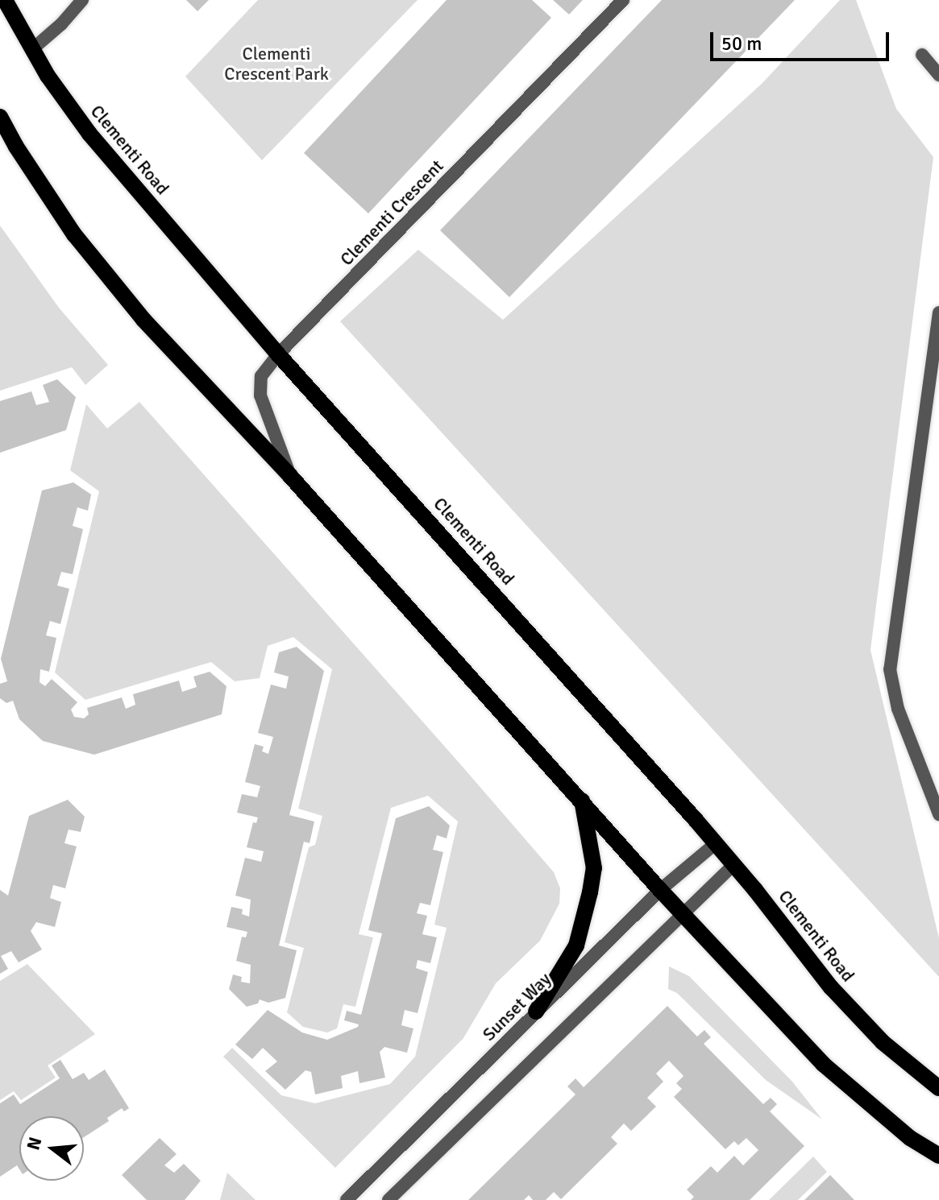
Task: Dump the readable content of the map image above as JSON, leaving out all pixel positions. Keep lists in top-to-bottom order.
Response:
{
  "streets": {
    "main road": ["Clementi Road"],
    "street": ["Clementi Crescent", "Sunset Way"]
  },
  "crossings": [
    ["Clementi Road", "Clementi Crescent"],
    ["Clementi Road", "Sunset Way"]
  ],
  "parks": ["Clementi Crescent Park"],
  "scale_bar": "50 m",
  "north": "left"
}
